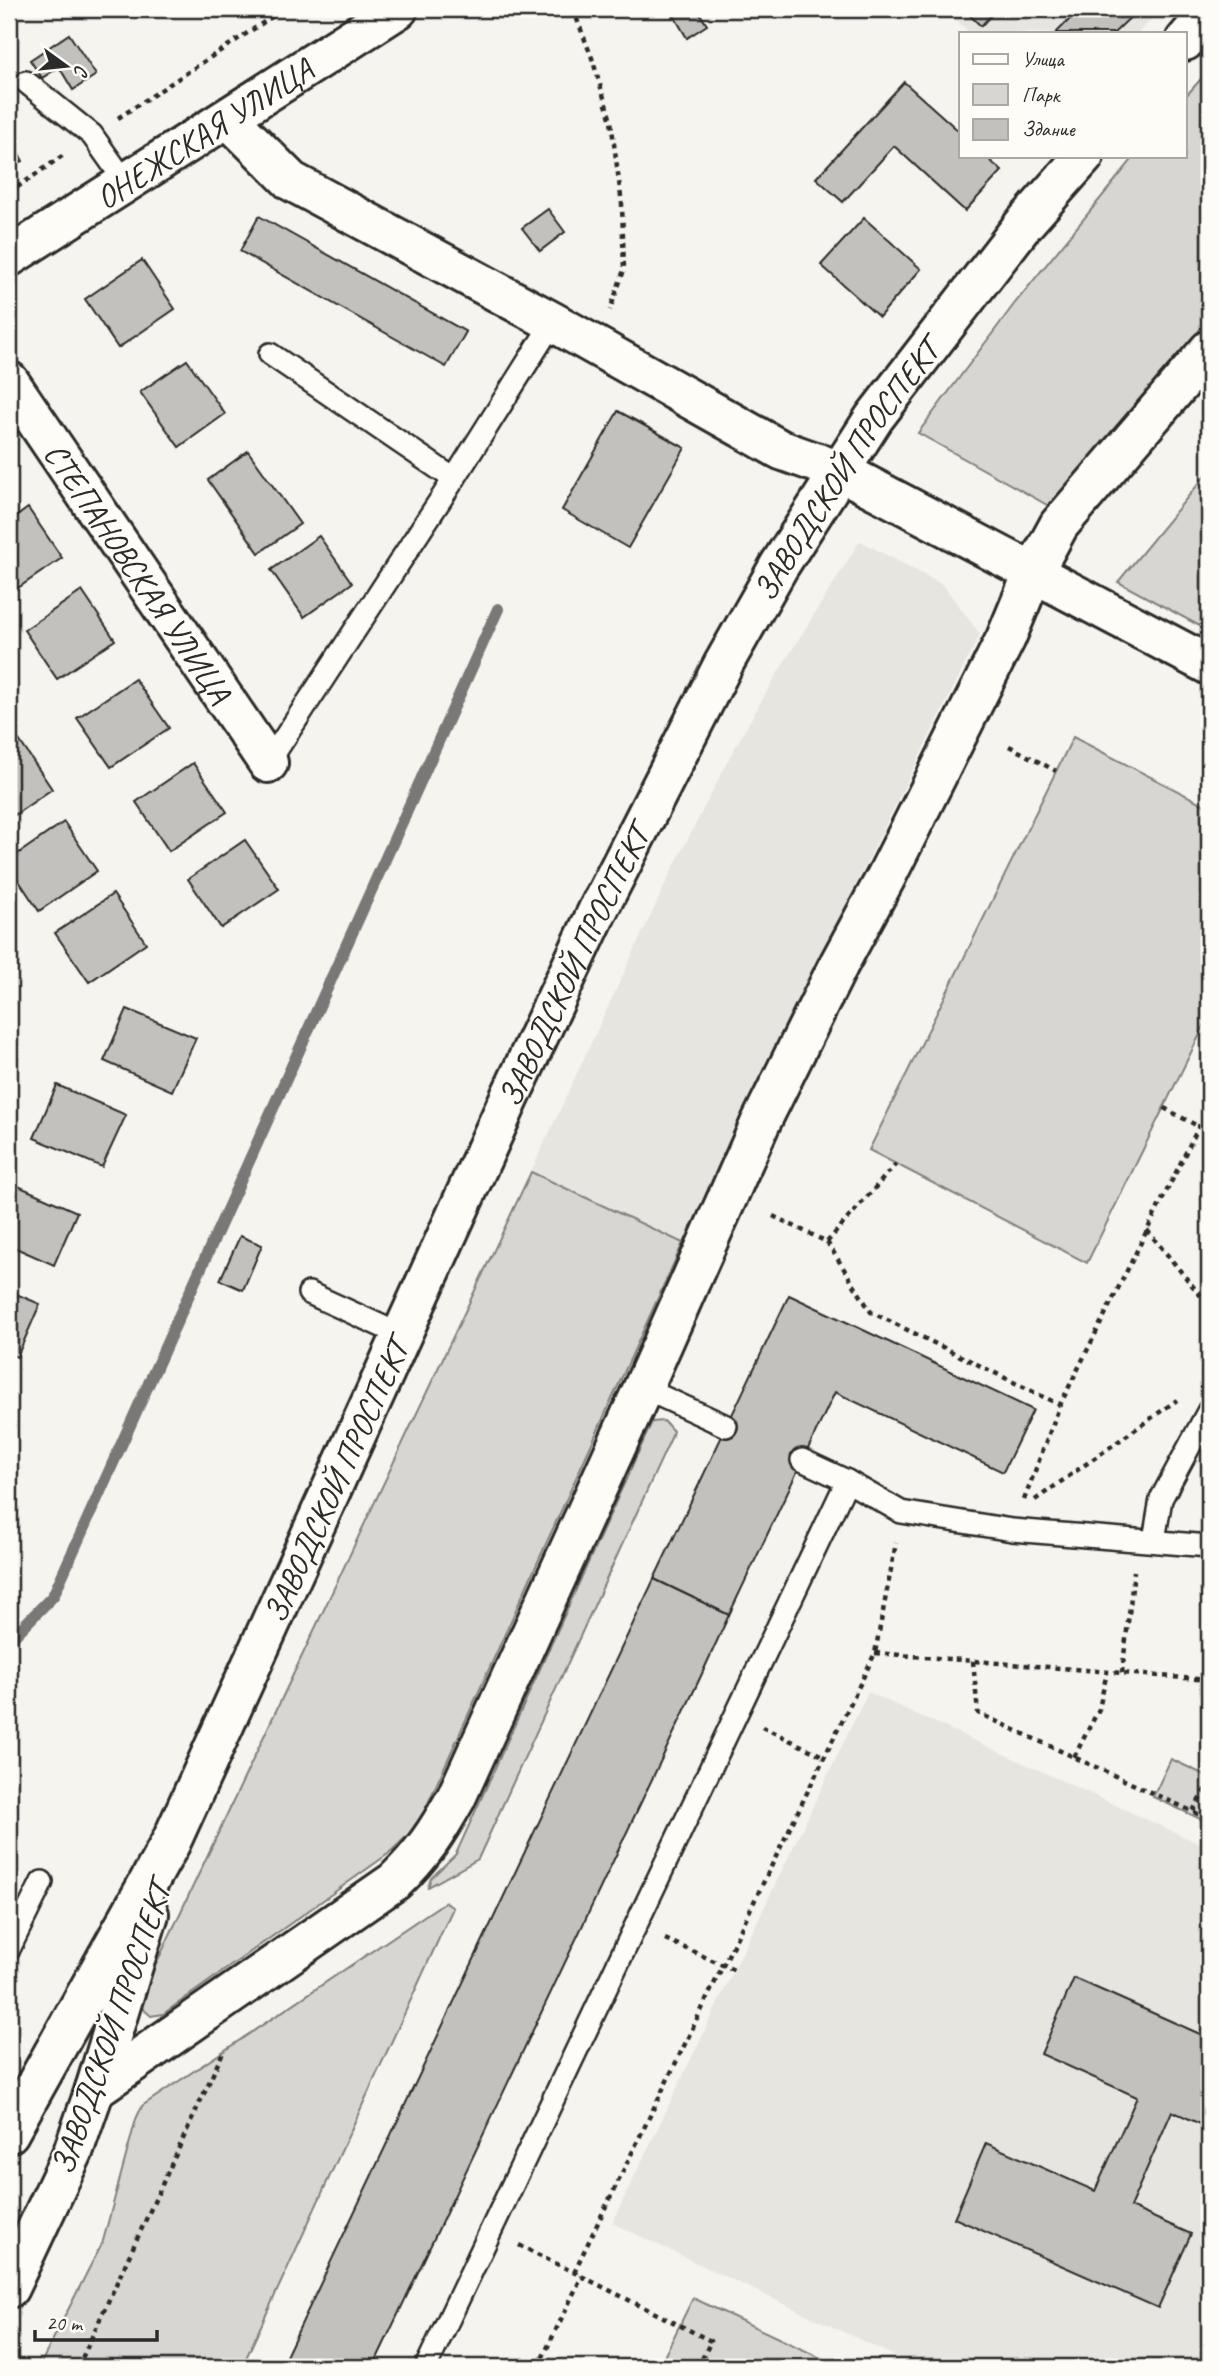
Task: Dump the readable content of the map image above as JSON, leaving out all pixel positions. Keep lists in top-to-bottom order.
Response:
{
  "streets": {
    "street": ["ОНЕЖСКАЯ УЛИЦА", "ЗАВОДСКОЙ ПРОСПЕКТ", "СТЕПАНОВСКАЯ УЛИЦА"]
  },
  "legend": ["Улица", "Парк", "Здание"],
  "scale_bar": "20 m",
  "north": "right"
}
